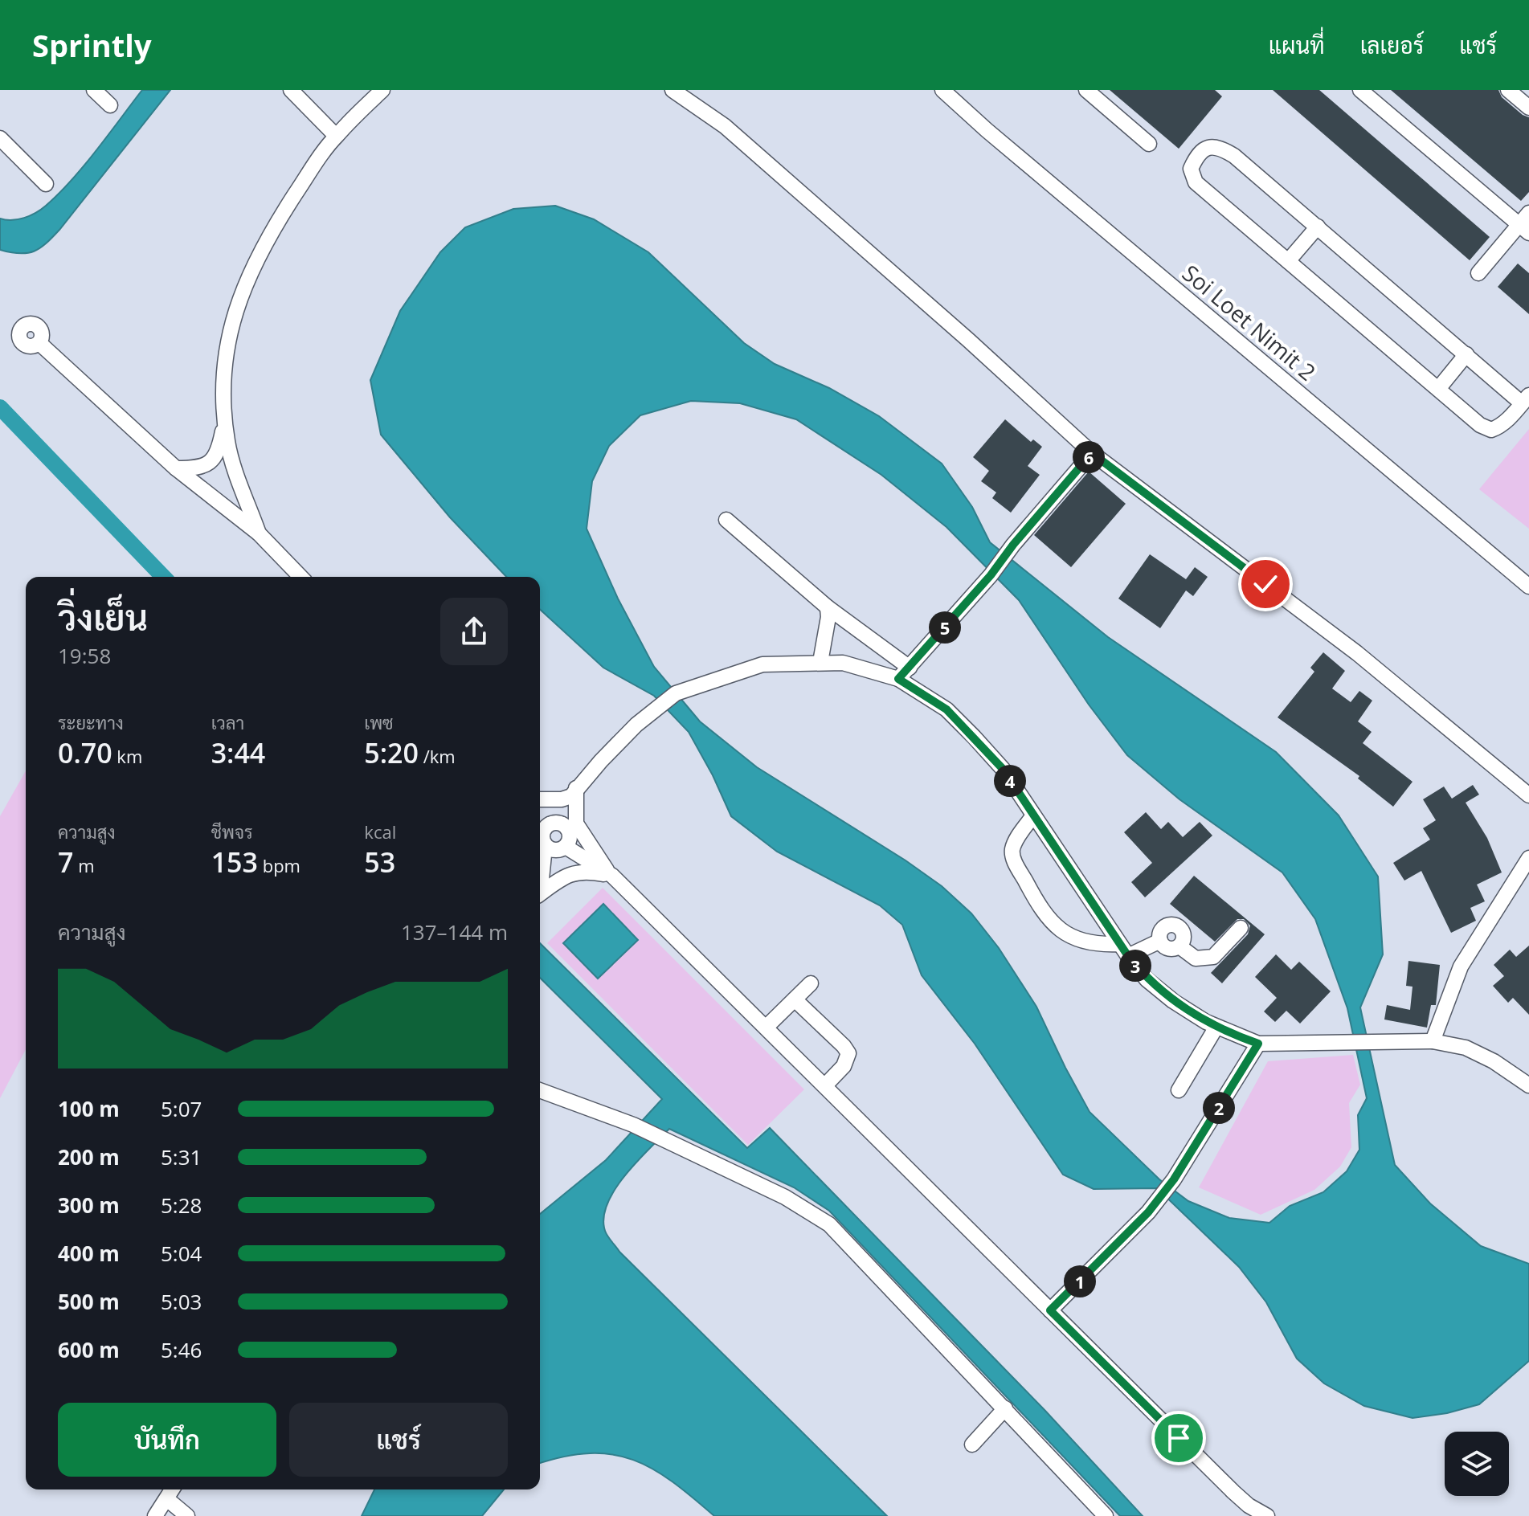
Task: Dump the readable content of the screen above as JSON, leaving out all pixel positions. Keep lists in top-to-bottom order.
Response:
{
  "streets": {
    "street": ["Soi Loet Nimit 2"]
  },
  "page": {
    "header": "Sprintly",
    "nav": ["แผนที่", "เลเยอร์", "แชร์"],
    "pins": [
      "6",
      "5",
      "4",
      "3",
      "2",
      "1"
    ],
    "heading": ["วิ่งเย็น", "19:58"],
    "stats": [
      ["ระยะทาง", "0.70 km"],
      ["เวลา", "3:44"],
      ["เพซ", "5:20 /km"],
      ["ความสูง", "7 m"],
      ["ชีพจร", "153 bpm"],
      ["kcal", "53"]
    ],
    "chart": ["ความสูง", "137–144 m"],
    "list": [
      {
        "name": "100 m",
        "note": "5:07"
      },
      {
        "name": "200 m",
        "note": "5:31"
      },
      {
        "name": "300 m",
        "note": "5:28"
      },
      {
        "name": "400 m",
        "note": "5:04"
      },
      {
        "name": "500 m",
        "note": "5:03"
      },
      {
        "name": "600 m",
        "note": "5:46"
      }
    ],
    "buttons": ["บันทึก", "แชร์"]
  }
}
